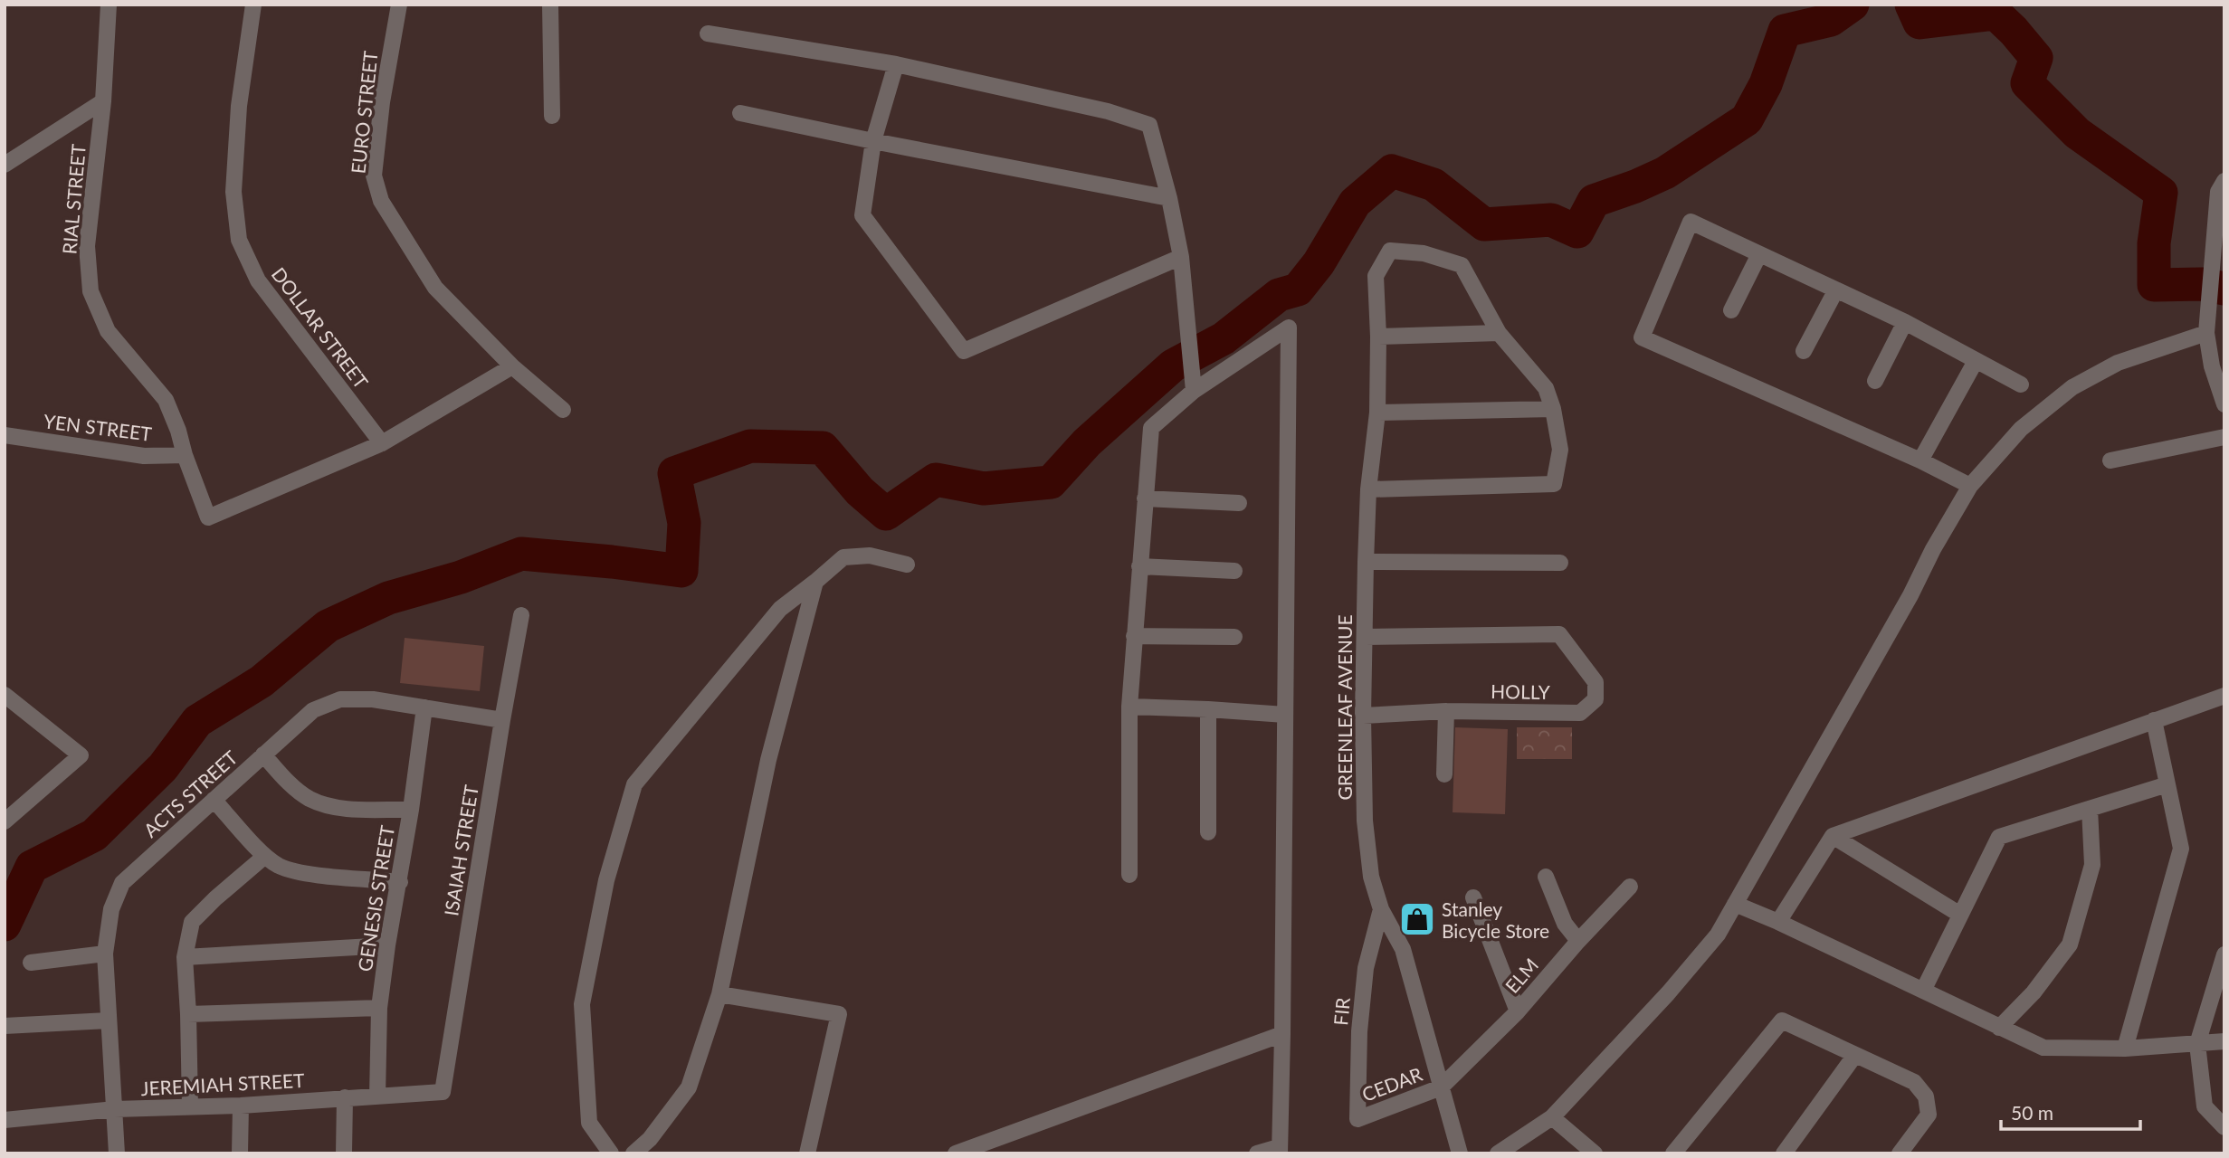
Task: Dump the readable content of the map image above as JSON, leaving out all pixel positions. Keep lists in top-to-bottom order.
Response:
{
  "streets": {
    "street": [
      "EURO STREET",
      "RIAL STREET",
      "DOLLAR STREET",
      "YEN STREET",
      "HOLLY",
      "GREENLEAF AVENUE",
      "ACTS STREET",
      "ISAIAH STREET",
      "GENESIS STREET",
      "ELM",
      "FIR",
      "JEREMIAH STREET",
      "CEDAR"
    ]
  },
  "crossings": [
    ["RIAL STREET", "DOLLAR STREET"],
    ["RIAL STREET", "YEN STREET"],
    ["HOLLY", "GREENLEAF AVENUE"],
    ["GREENLEAF AVENUE", "ELM"],
    ["GREENLEAF AVENUE", "FIR"],
    ["GREENLEAF AVENUE", "CEDAR"],
    ["ACTS STREET", "ISAIAH STREET"],
    ["ACTS STREET", "GENESIS STREET"],
    ["ACTS STREET", "JEREMIAH STREET"],
    ["ISAIAH STREET", "JEREMIAH STREET"],
    ["GENESIS STREET", "JEREMIAH STREET"],
    ["ELM", "CEDAR"],
    ["FIR", "CEDAR"]
  ],
  "places": {
    "shop": ["Stanley Bicycle Store"]
  },
  "scale_bar": "50 m"
}
